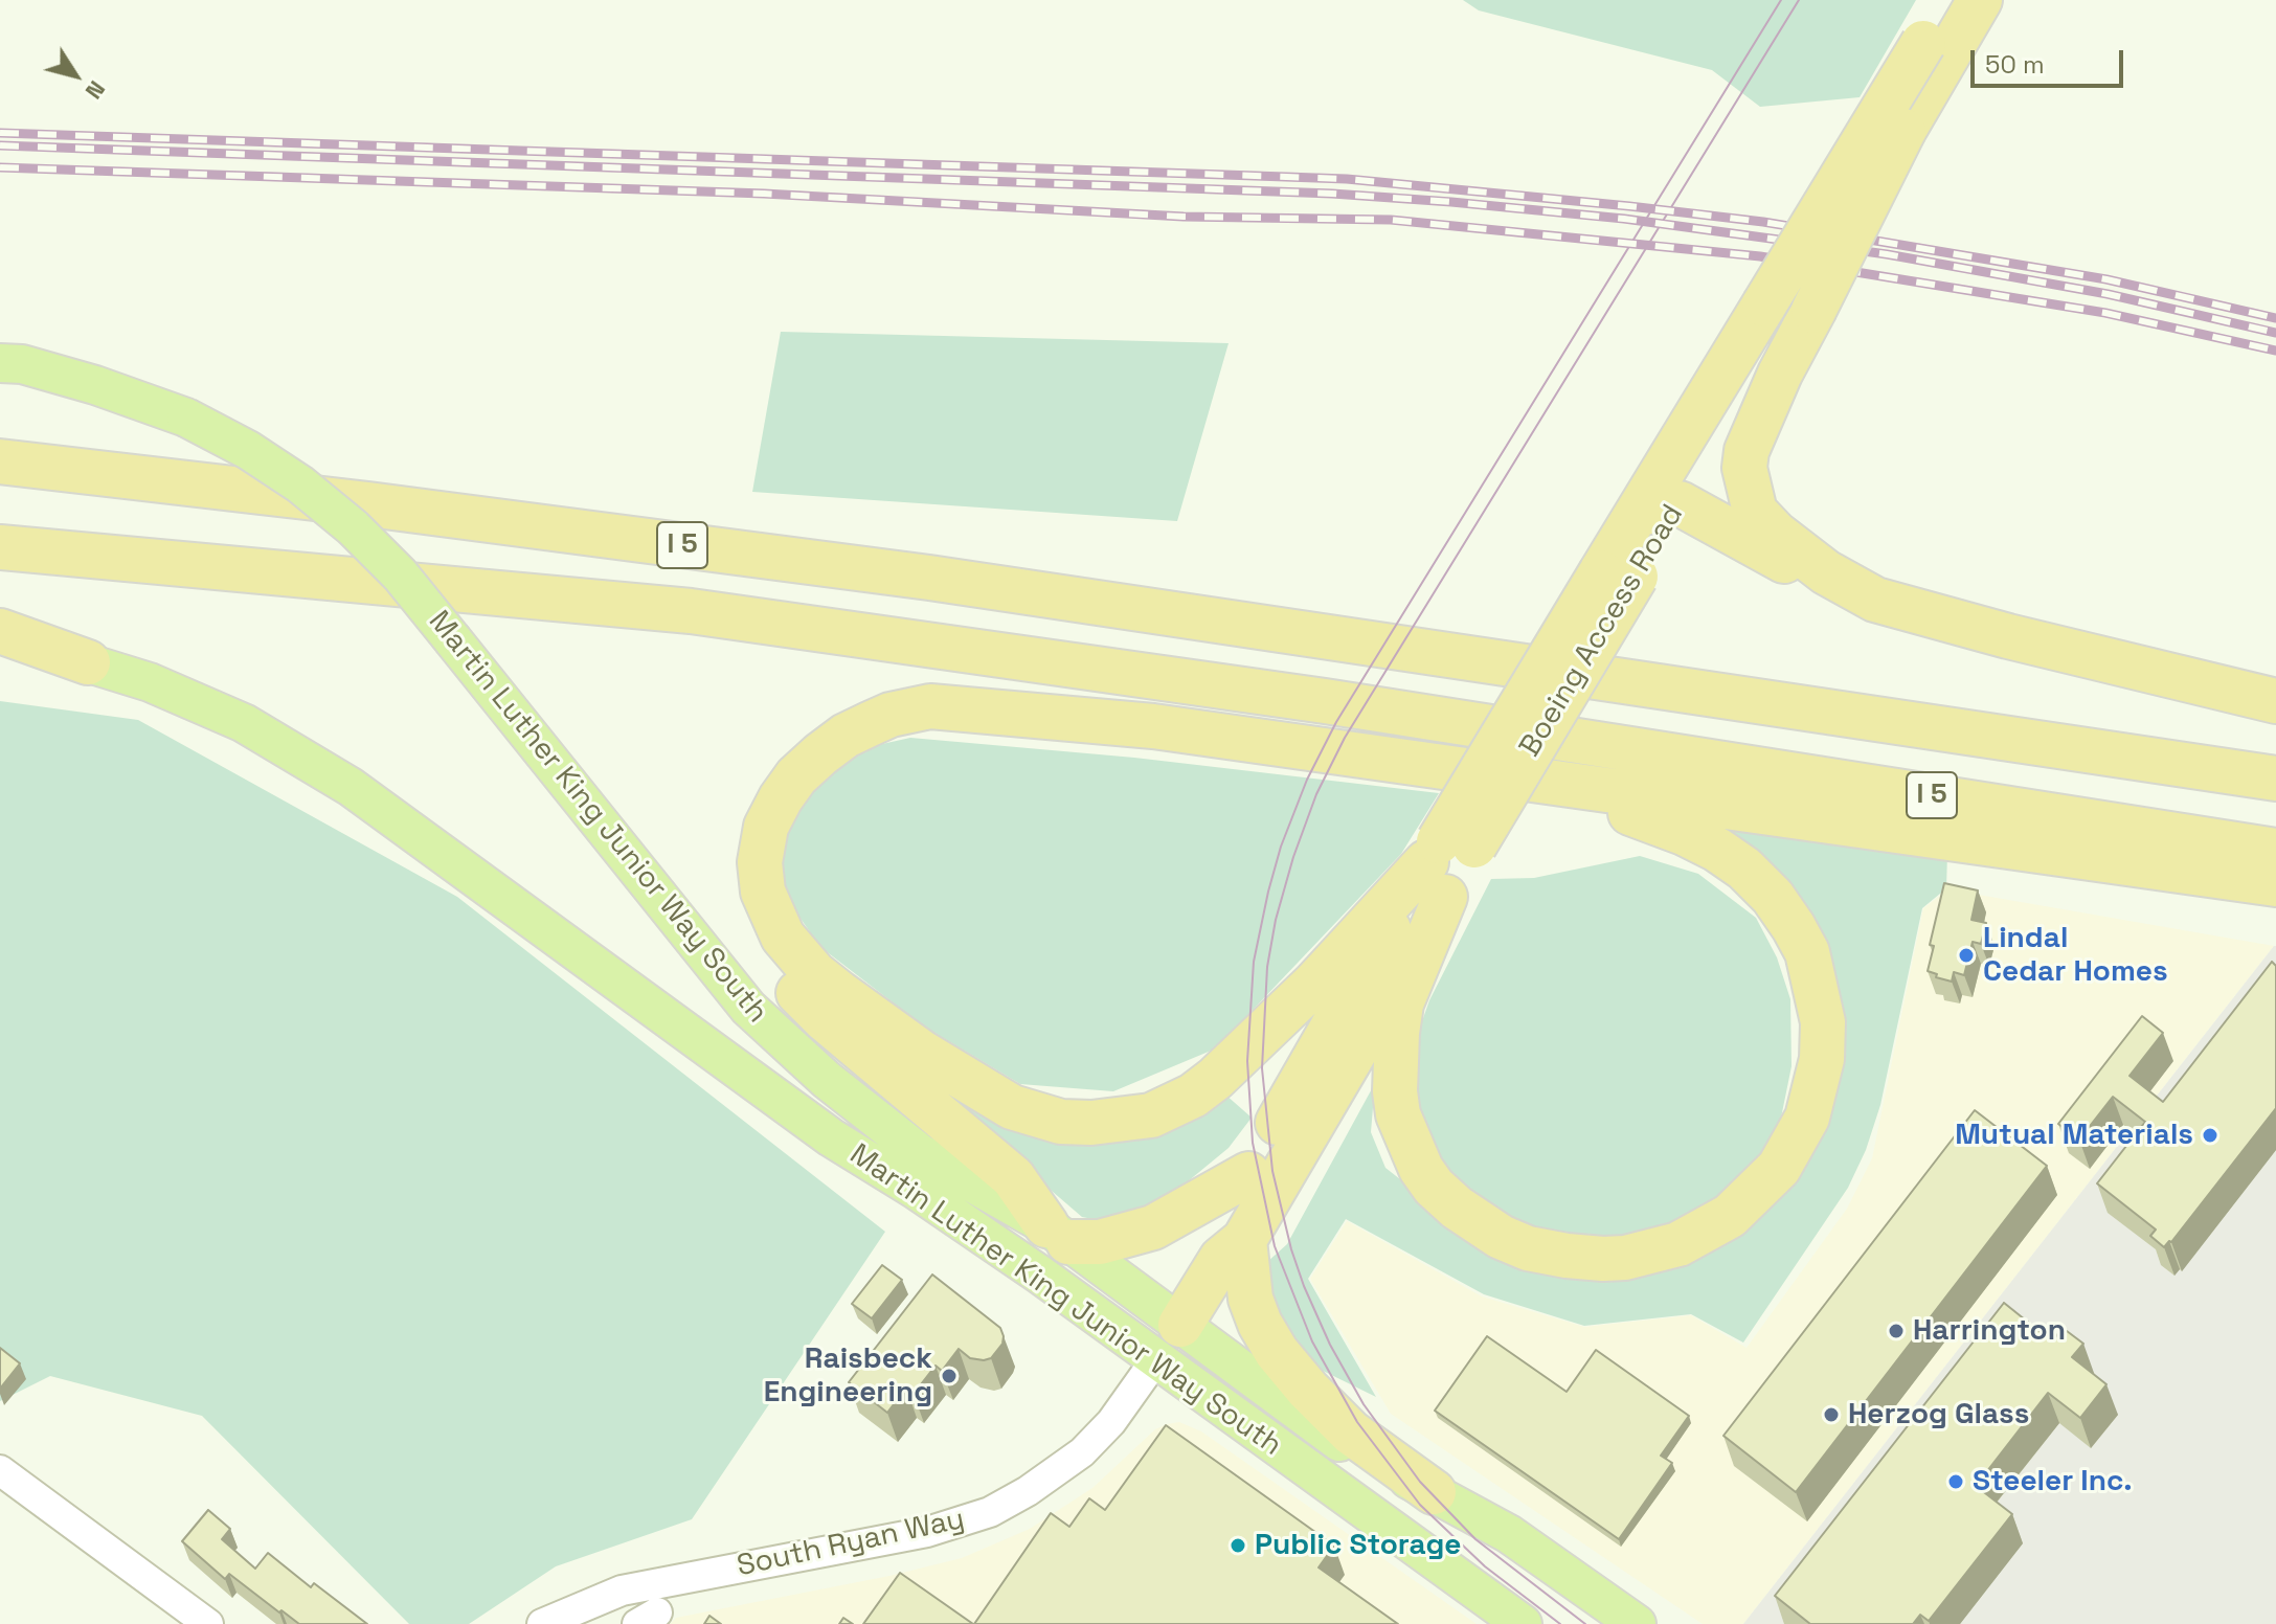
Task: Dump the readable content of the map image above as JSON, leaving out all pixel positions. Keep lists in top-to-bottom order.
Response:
{
  "streets": {
    "highway": ["I 5", "Boeing Access Road"],
    "main road": ["Martin Luther King Junior Way South"],
    "street": ["South Ryan Way"]
  },
  "crossings": [
    ["Boeing Access Road", "Martin Luther King Junior Way South"],
    ["Boeing Access Road", "South Ryan Way"],
    ["Martin Luther King Junior Way South", "South Ryan Way"]
  ],
  "places": [
    "Lindal Cedar Homes",
    "Mutual Materials",
    "Harrington",
    "Raisbeck Engineering",
    "Herzog Glass",
    "Steeler Inc.",
    "Public Storage"
  ],
  "scale_bar": "50 m",
  "north": "bottom right"
}
